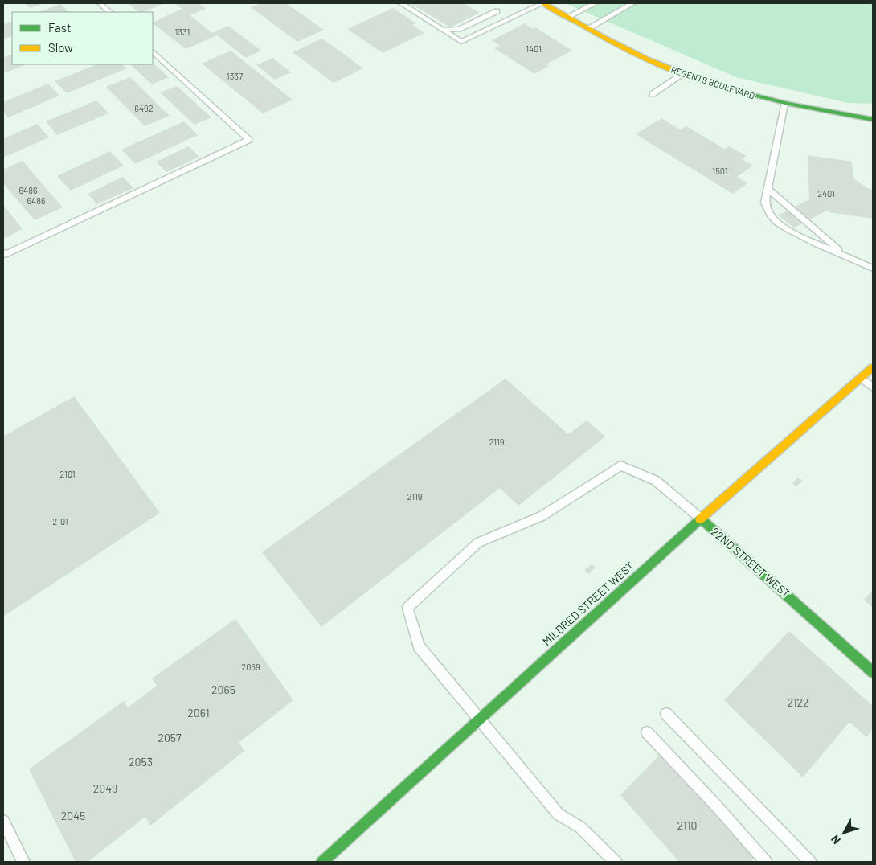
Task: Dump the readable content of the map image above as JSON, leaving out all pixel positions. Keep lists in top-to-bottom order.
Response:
{
  "streets": {
    "main road": ["REGENTS BOULEVARD", "22ND STREET WEST", "MILDRED STREET WEST"]
  },
  "crossings": [
    ["22ND STREET WEST", "MILDRED STREET WEST"]
  ],
  "house_numbers": [
    "1331",
    "1401",
    "1337",
    "6492",
    "1501",
    "6486",
    "2401",
    "6486",
    "2119",
    "2101",
    "2119",
    "2101",
    "2069",
    "2065",
    "2122",
    "2061",
    "2057",
    "2053",
    "2049",
    "2045",
    "2110"
  ],
  "legend": ["Fast", "Slow"],
  "north": "bottom left"
}
